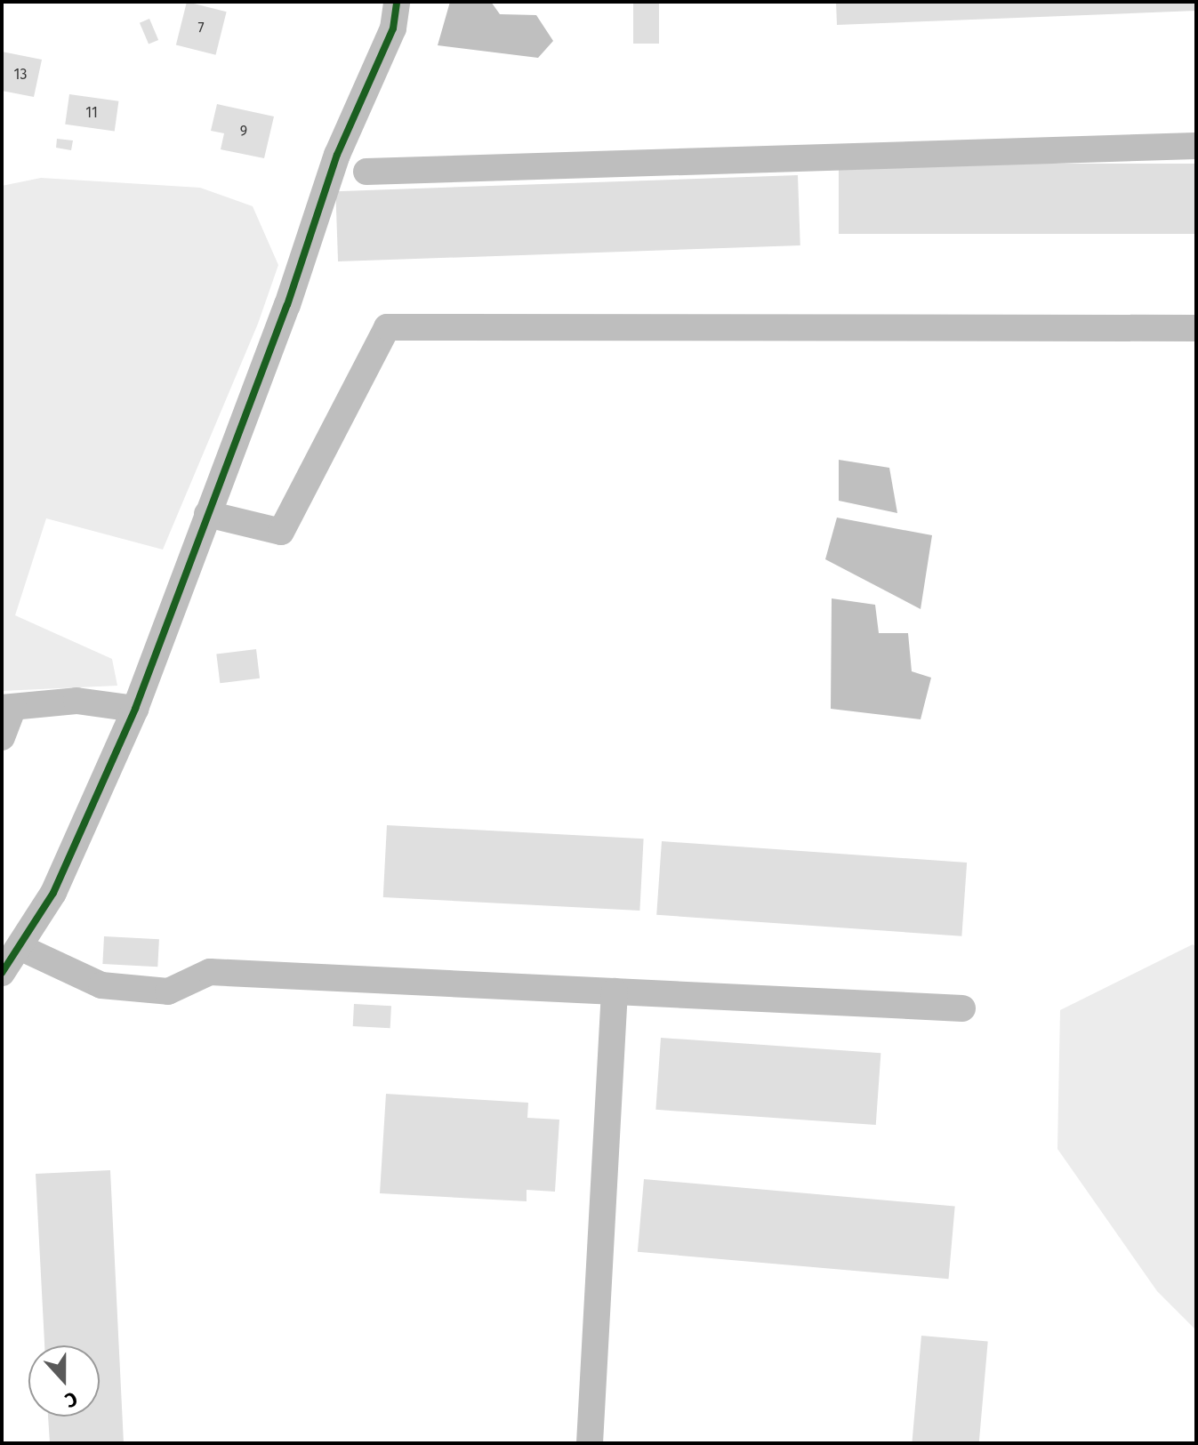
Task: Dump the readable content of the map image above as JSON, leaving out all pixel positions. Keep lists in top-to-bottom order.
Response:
{
  "house_numbers": [
    "7",
    "13",
    "11",
    "9"
  ],
  "north": "bottom"
}
